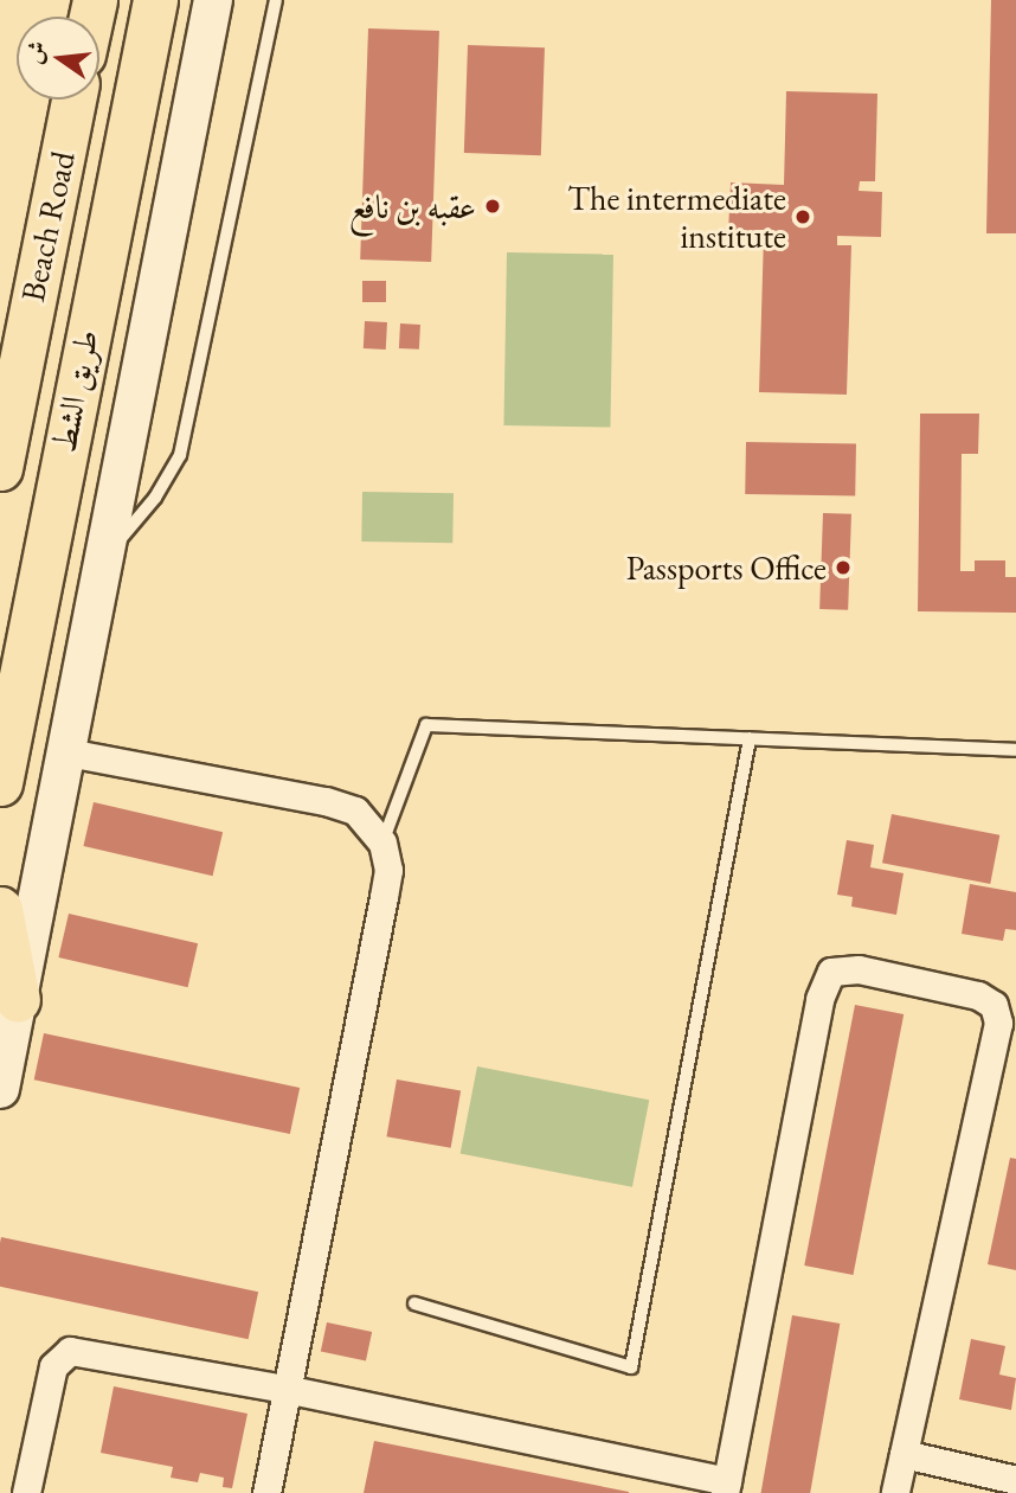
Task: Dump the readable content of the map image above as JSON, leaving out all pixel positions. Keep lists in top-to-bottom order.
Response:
{
  "streets": {
    "main road": ["Beach Road", "طريق الشط"]
  },
  "places": ["عقبه بن نافع", "The intermediate institute", "Passports Office"],
  "north": "left"
}
